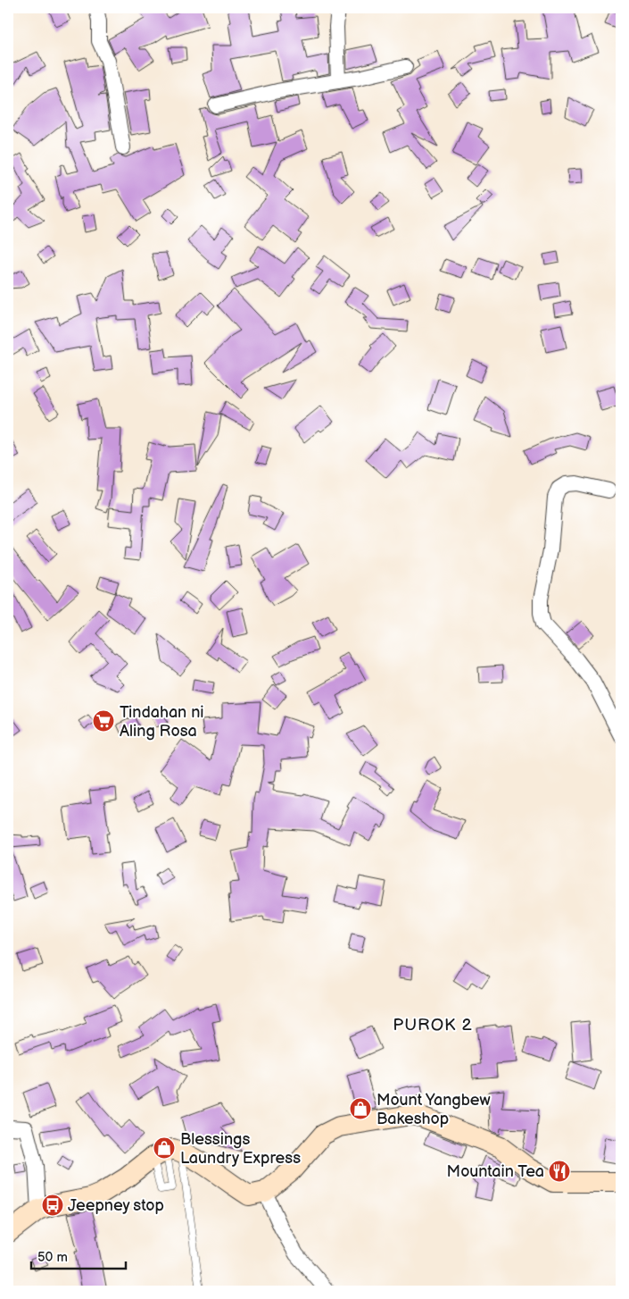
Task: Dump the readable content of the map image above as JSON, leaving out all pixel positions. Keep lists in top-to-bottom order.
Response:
{
  "districts": ["PUROK 2"],
  "places": {
    "supermarket": ["Tindahan ni Aling Rosa"],
    "shop": ["Mount Yangbew Bakeshop", "Blessings Laundry Express"],
    "restaurant": ["Mountain Tea"],
    "bus stop": ["Jeepney stop"]
  },
  "scale_bar": "50 m"
}
